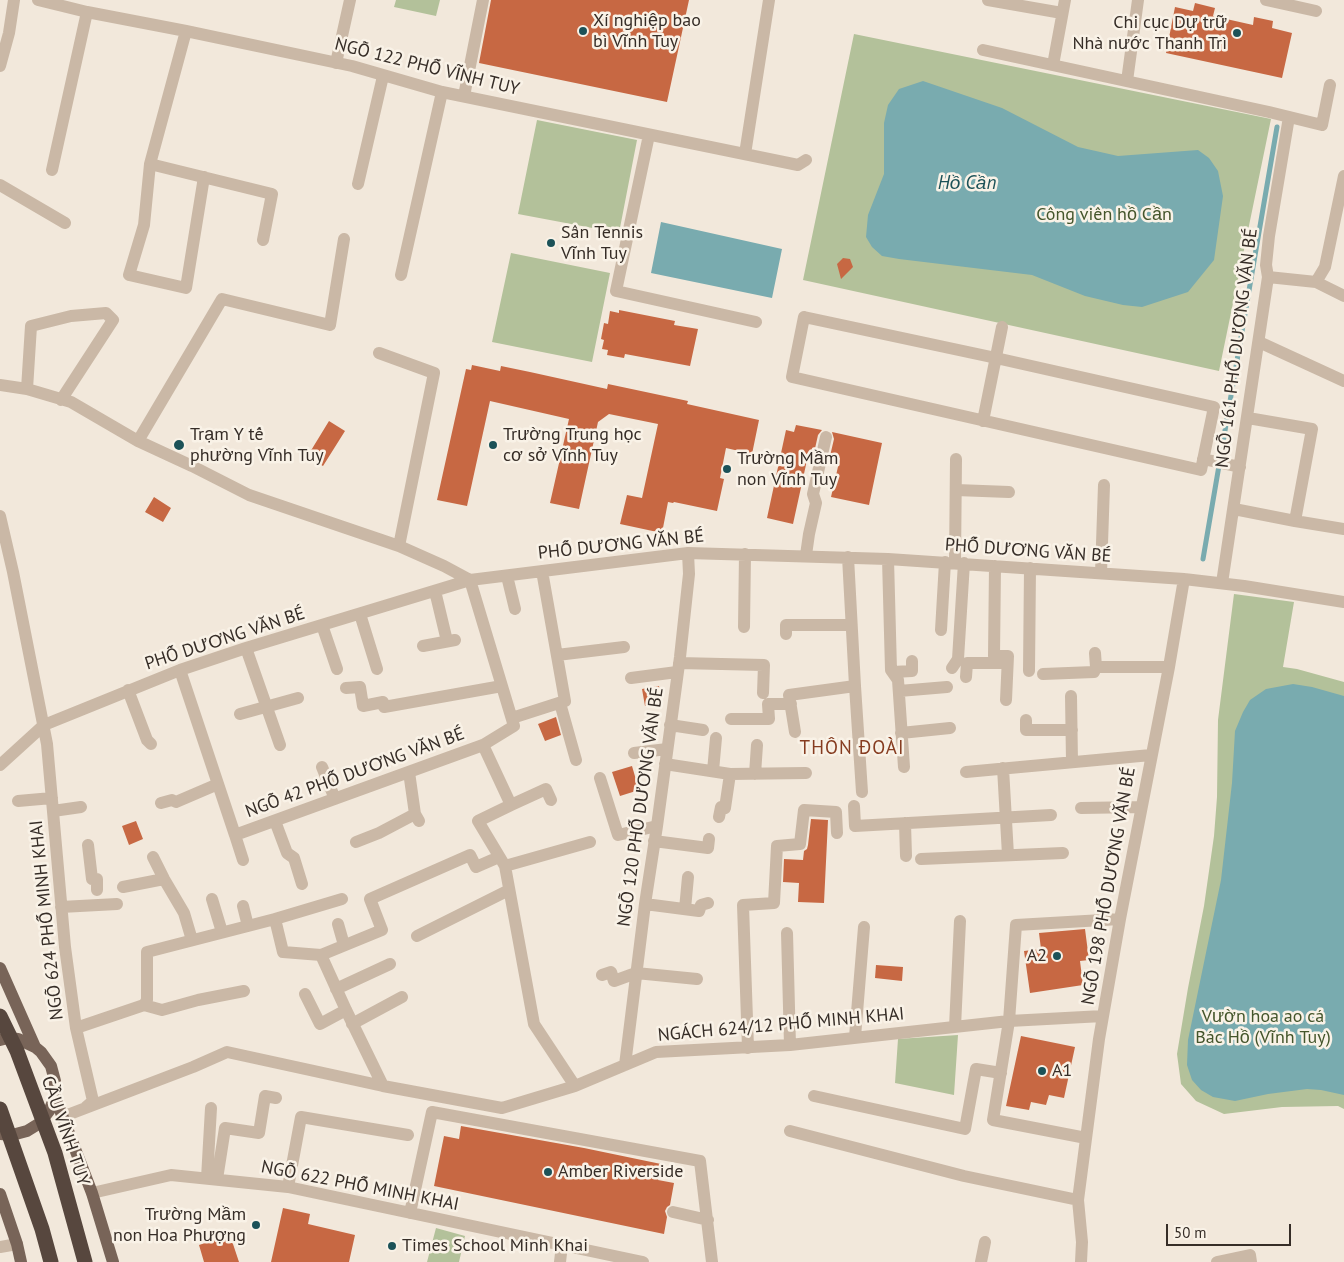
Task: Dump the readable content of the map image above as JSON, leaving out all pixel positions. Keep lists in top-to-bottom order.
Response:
{
  "streets": {
    "highway": ["CẦU VĨNH TUY"],
    "street": [
      "NGÕ 122 PHỐ VĨNH TUY",
      "NGÕ 161 PHỐ DƯƠNG VĂN BÉ",
      "PHỐ DƯƠNG VĂN BÉ",
      "NGÕ 42 PHỐ DƯƠNG VĂN BÉ",
      "NGÕ 120 PHỐ DƯƠNG VĂN BÉ",
      "NGÕ 198 PHỐ DƯƠNG VĂN BÉ",
      "NGÕ 624 PHỐ MINH KHAI",
      "NGÁCH 624/12 PHỐ MINH KHAI",
      "NGÕ 622 PHỐ MINH KHAI"
    ]
  },
  "crossings": [
    ["NGÕ 161 PHỐ DƯƠNG VĂN BÉ", "PHỐ DƯƠNG VĂN BÉ"],
    ["PHỐ DƯƠNG VĂN BÉ", "NGÕ 42 PHỐ DƯƠNG VĂN BÉ"],
    ["PHỐ DƯƠNG VĂN BÉ", "NGÕ 120 PHỐ DƯƠNG VĂN BÉ"],
    ["PHỐ DƯƠNG VĂN BÉ", "NGÕ 198 PHỐ DƯƠNG VĂN BÉ"],
    ["PHỐ DƯƠNG VĂN BÉ", "NGÕ 624 PHỐ MINH KHAI"],
    ["NGÕ 120 PHỐ DƯƠNG VĂN BÉ", "NGÁCH 624/12 PHỐ MINH KHAI"],
    ["NGÕ 198 PHỐ DƯƠNG VĂN BÉ", "NGÁCH 624/12 PHỐ MINH KHAI"],
    ["NGÕ 624 PHỐ MINH KHAI", "NGÁCH 624/12 PHỐ MINH KHAI"]
  ],
  "districts": ["THÔN ĐOÀI"],
  "water": ["Hồ Cần"],
  "parks": ["Công viên hồ Cần", "Vườn hoa ao cá Bác Hồ (Vĩnh Tuy)"],
  "places": [
    "Xí nghiệp bao bì Vĩnh Tuy",
    "Chi cục Dự trữ Nhà nước Thanh Trì",
    "Sân Tennis Vĩnh Tuy",
    "Trạm Y tế phường Vĩnh Tuy",
    "Trường Trung học cơ sở Vĩnh Tuy",
    "Trường Mầm non Vĩnh Tuy",
    "A2",
    "A1",
    "Amber Riverside",
    "Trường Mầm non Hoa Phượng",
    "Times School Minh Khai"
  ],
  "scale_bar": "50 m"
}
